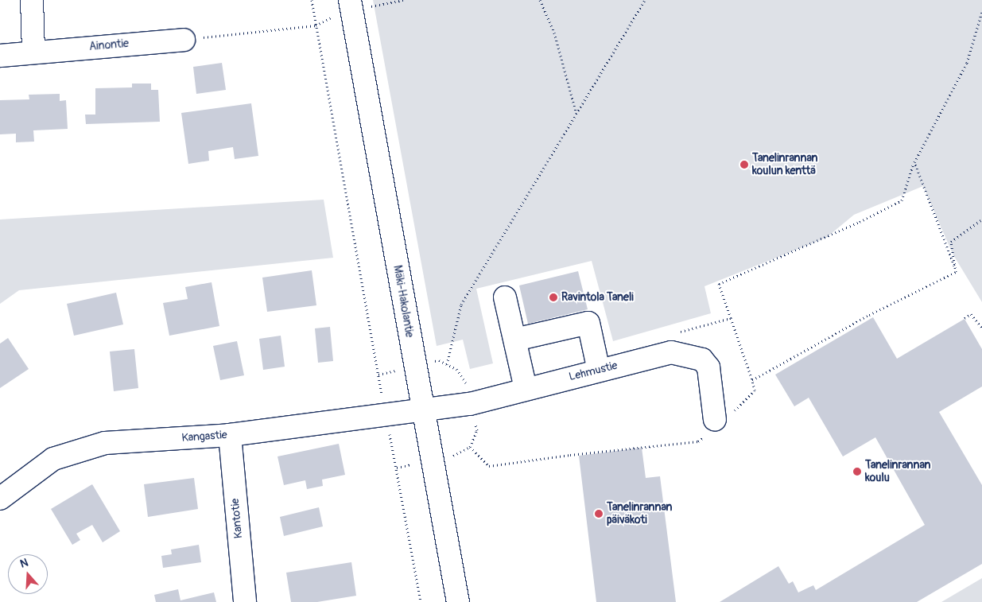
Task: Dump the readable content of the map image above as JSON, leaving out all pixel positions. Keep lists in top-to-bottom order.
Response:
{
  "streets": {
    "street": [
      "Ainontie",
      "Mäki-Hakolantie",
      "Lehmustie",
      "Kangastie",
      "Kantotie"
    ]
  },
  "crossings": [
    ["Mäki-Hakolantie", "Lehmustie"],
    ["Mäki-Hakolantie", "Kangastie"],
    ["Lehmustie", "Kangastie"],
    ["Kangastie", "Kantotie"]
  ],
  "places": [
    "Tanelinrannan koulun kenttä",
    "Ravintola Taneli",
    "Tanelinrannan koulu",
    "Tanelinrannan päiväkoti"
  ],
  "north": "top"
}
